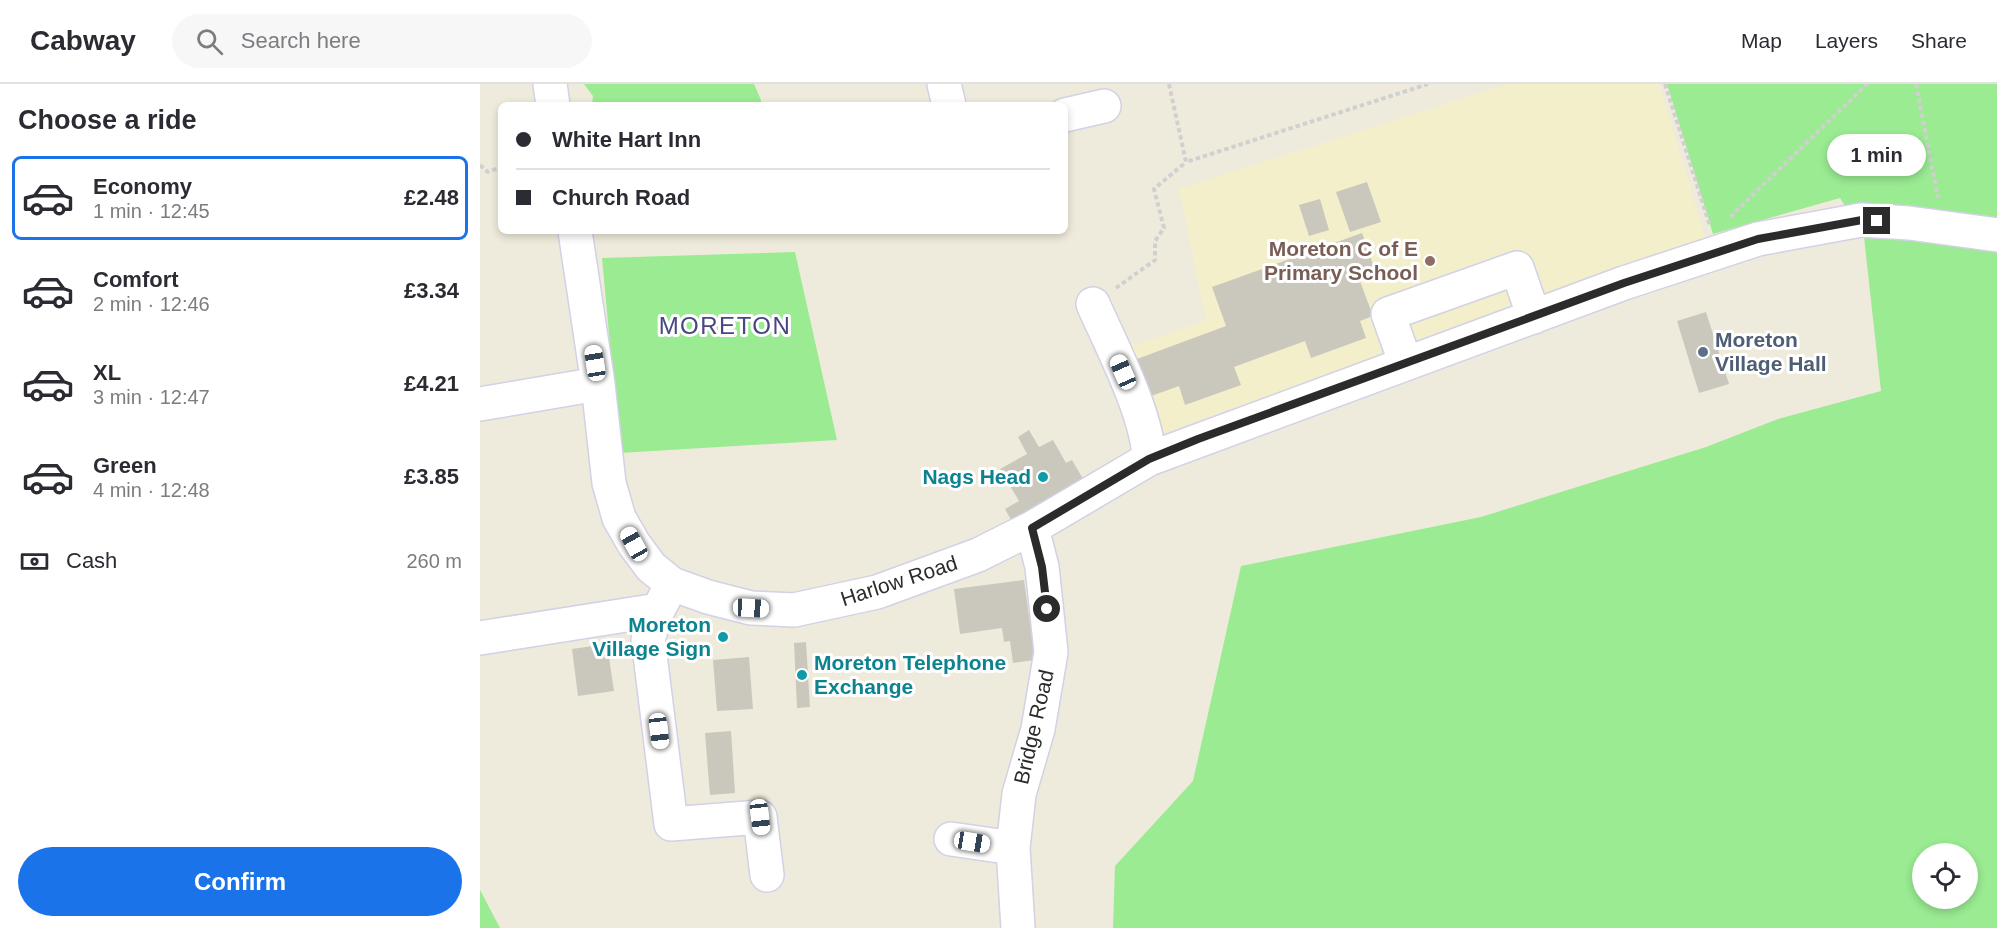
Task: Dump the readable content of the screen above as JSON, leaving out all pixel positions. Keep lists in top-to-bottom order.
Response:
{
  "streets": {
    "street": ["Harlow Road", "Bridge Road"]
  },
  "crossings": [
    ["Harlow Road", "Bridge Road"]
  ],
  "districts": ["MORETON"],
  "places": [
    "Moreton C of E Primary School",
    "Moreton Village Hall",
    "Nags Head",
    "Moreton Village Sign",
    "Moreton Telephone Exchange"
  ],
  "page": {
    "header": "Cabway",
    "search": "Search here",
    "nav": ["Map", "Layers", "Share"],
    "heading": "Choose a ride",
    "banner": ["White Hart Inn", "Church Road"],
    "bubble": "1 min",
    "list": [
      {
        "name": "Economy",
        "note": "1 min · 12:45",
        "value": "£2.48"
      },
      {
        "name": "Comfort",
        "note": "2 min · 12:46",
        "value": "£3.34"
      },
      {
        "name": "XL",
        "note": "3 min · 12:47",
        "value": "£4.21"
      },
      {
        "name": "Green",
        "note": "4 min · 12:48",
        "value": "£3.85"
      }
    ],
    "pay": ["Cash", "260 m"],
    "buttons": "Confirm"
  }
}
